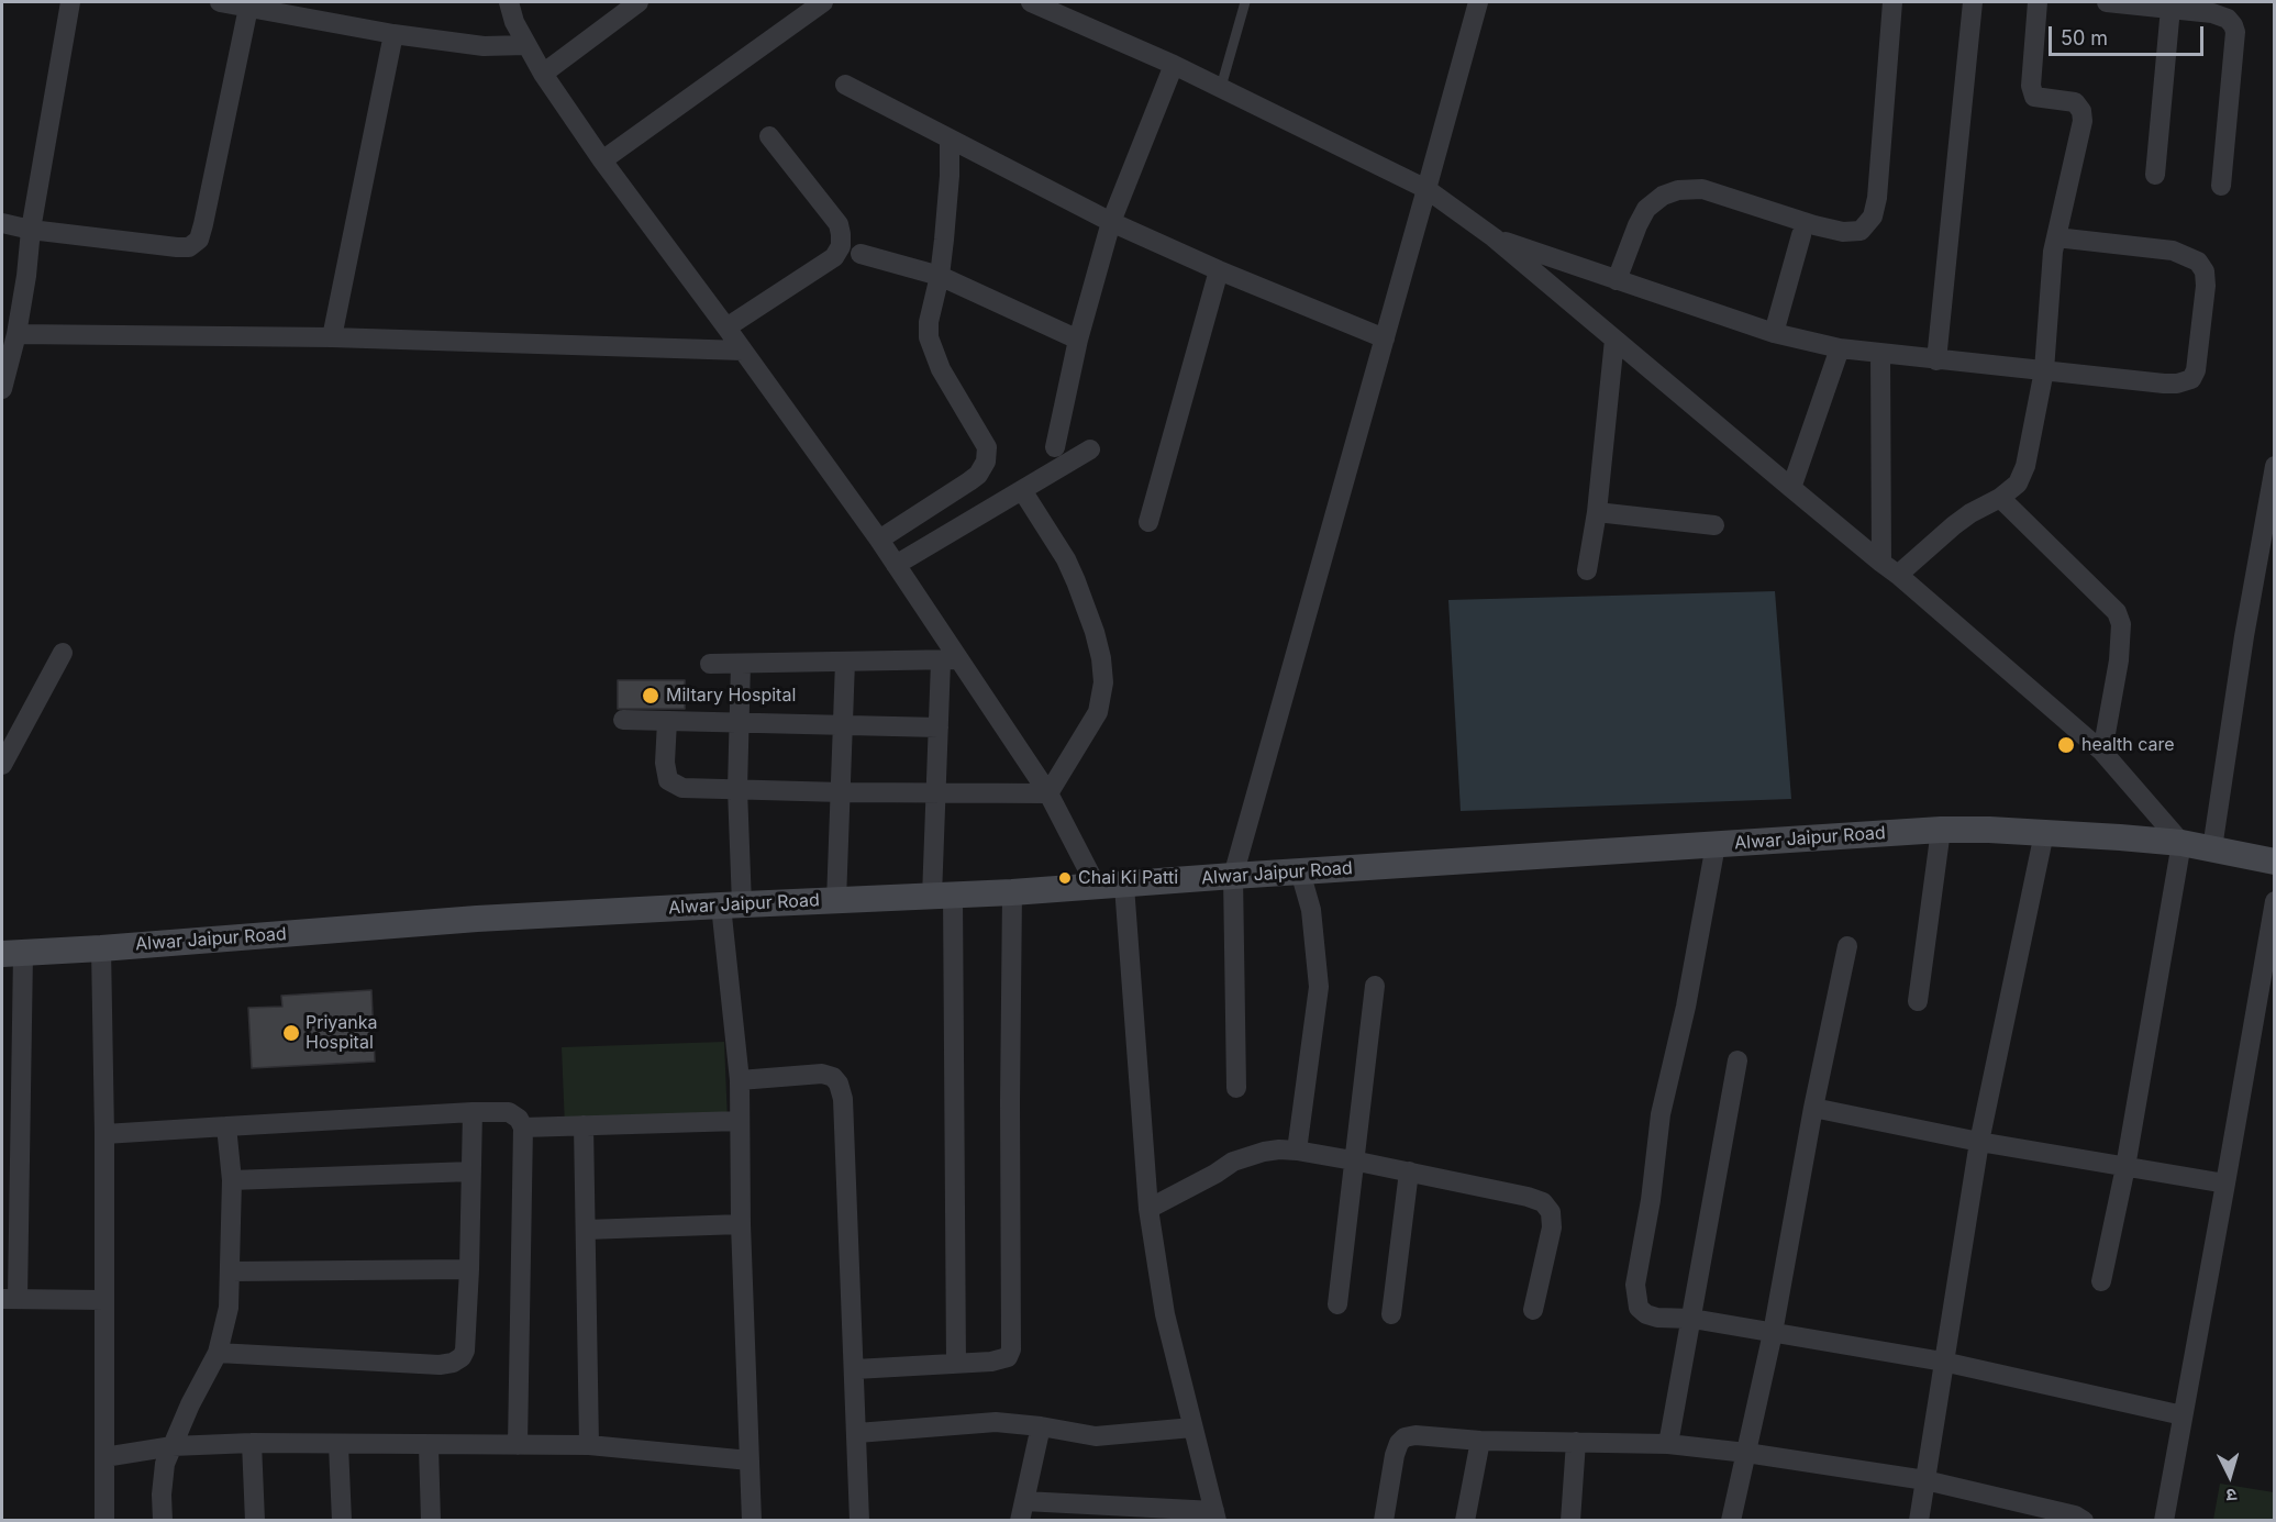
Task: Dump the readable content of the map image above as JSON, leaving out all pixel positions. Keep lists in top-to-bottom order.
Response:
{
  "streets": {
    "main road": ["Alwar Jaipur Road"]
  },
  "places": [
    "Miltary Hospital",
    "health care",
    "Chai Ki Patti",
    "Priyanka Hospital"
  ],
  "scale_bar": "50 m",
  "north": "bottom"
}
